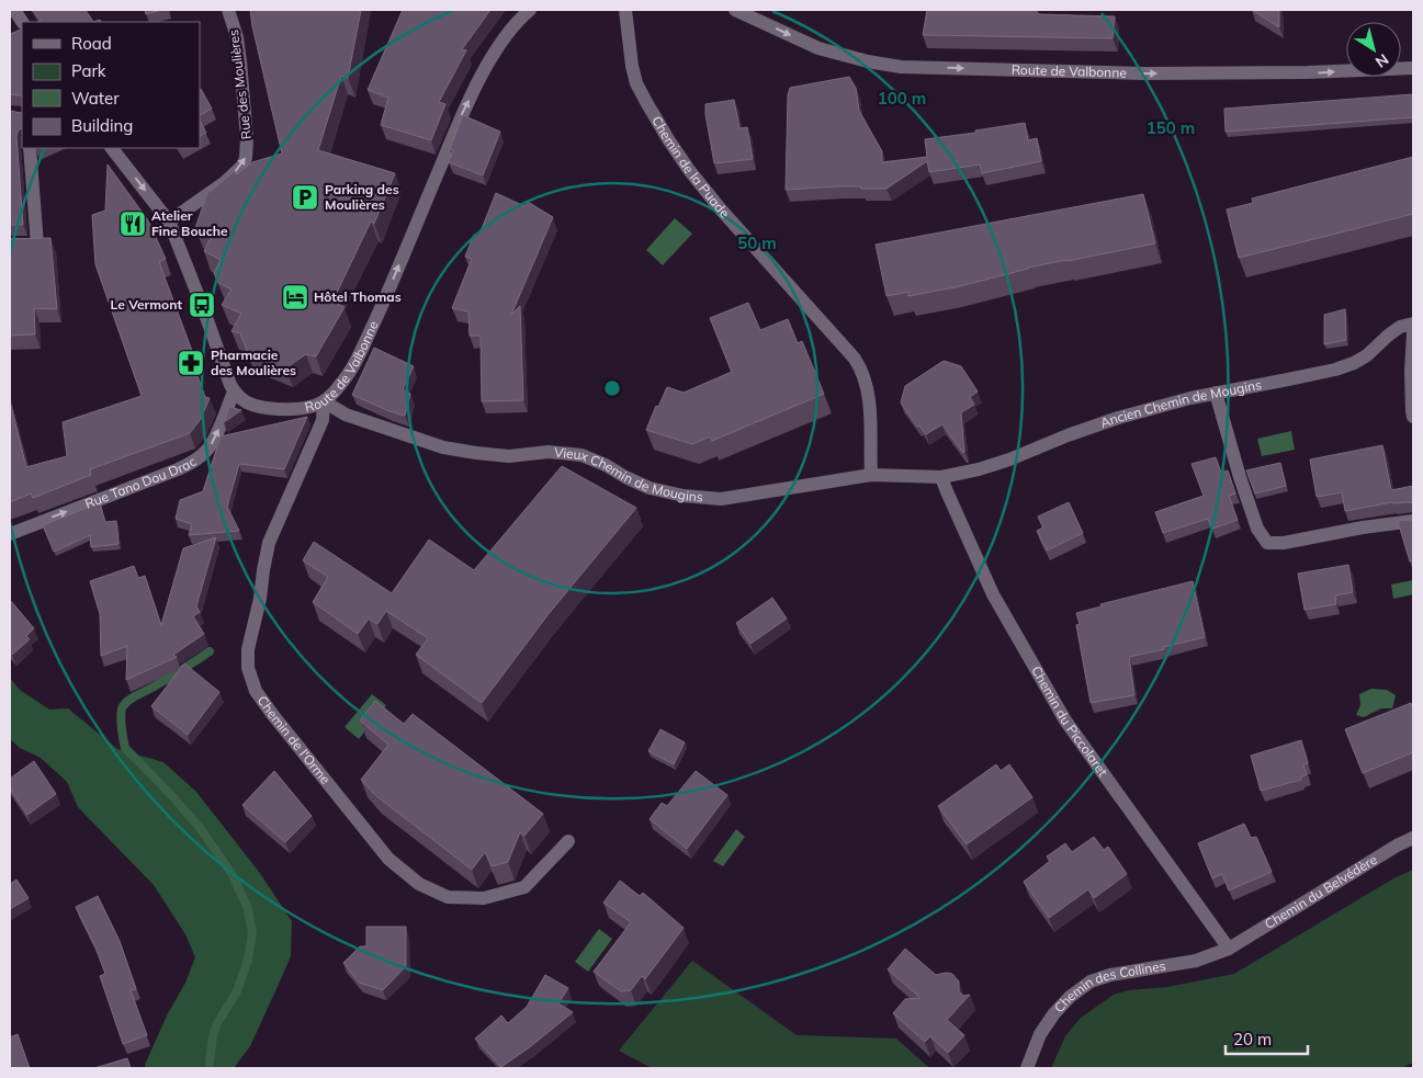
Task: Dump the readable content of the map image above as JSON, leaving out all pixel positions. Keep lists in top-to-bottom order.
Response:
{
  "streets": {
    "street": [
      "Route de Valbonne",
      "Rue des Moulières",
      "Chemin de la Puade",
      "Ancien Chemin de Mougins",
      "Vieux Chemin de Mougins",
      "Rue Tano Dou Drac",
      "Chemin du Piccolaret",
      "Chemin de l'Orme",
      "Chemin du Belvédère",
      "Chemin des Collines"
    ]
  },
  "crossings": [
    ["Route de Valbonne", "Vieux Chemin de Mougins"],
    ["Route de Valbonne", "Rue Tano Dou Drac"],
    ["Route de Valbonne", "Chemin de l'Orme"],
    ["Chemin de la Puade", "Vieux Chemin de Mougins"],
    ["Ancien Chemin de Mougins", "Vieux Chemin de Mougins"],
    ["Ancien Chemin de Mougins", "Chemin du Piccolaret"],
    ["Vieux Chemin de Mougins", "Chemin du Piccolaret"],
    ["Vieux Chemin de Mougins", "Chemin de l'Orme"],
    ["Chemin du Piccolaret", "Chemin du Belvédère"],
    ["Chemin du Piccolaret", "Chemin des Collines"],
    ["Chemin du Belvédère", "Chemin des Collines"]
  ],
  "one_way": ["Route de Valbonne", "Rue des Moulières", "Rue Tano Dou Drac"],
  "places": {
    "parking": ["Parking des Moulières"],
    "restaurant": ["Atelier Fine Bouche"],
    "hotel": ["Hôtel Thomas"],
    "bus stop": ["Le Vermont"],
    "pharmacy": ["Pharmacie des Moulières"]
  },
  "legend": [
    "Road",
    "Park",
    "Water",
    "Building"
  ],
  "scale_bar": "20 m",
  "north": "bottom right",
  "rings": ["100 m", "150 m", "50 m"]
}
